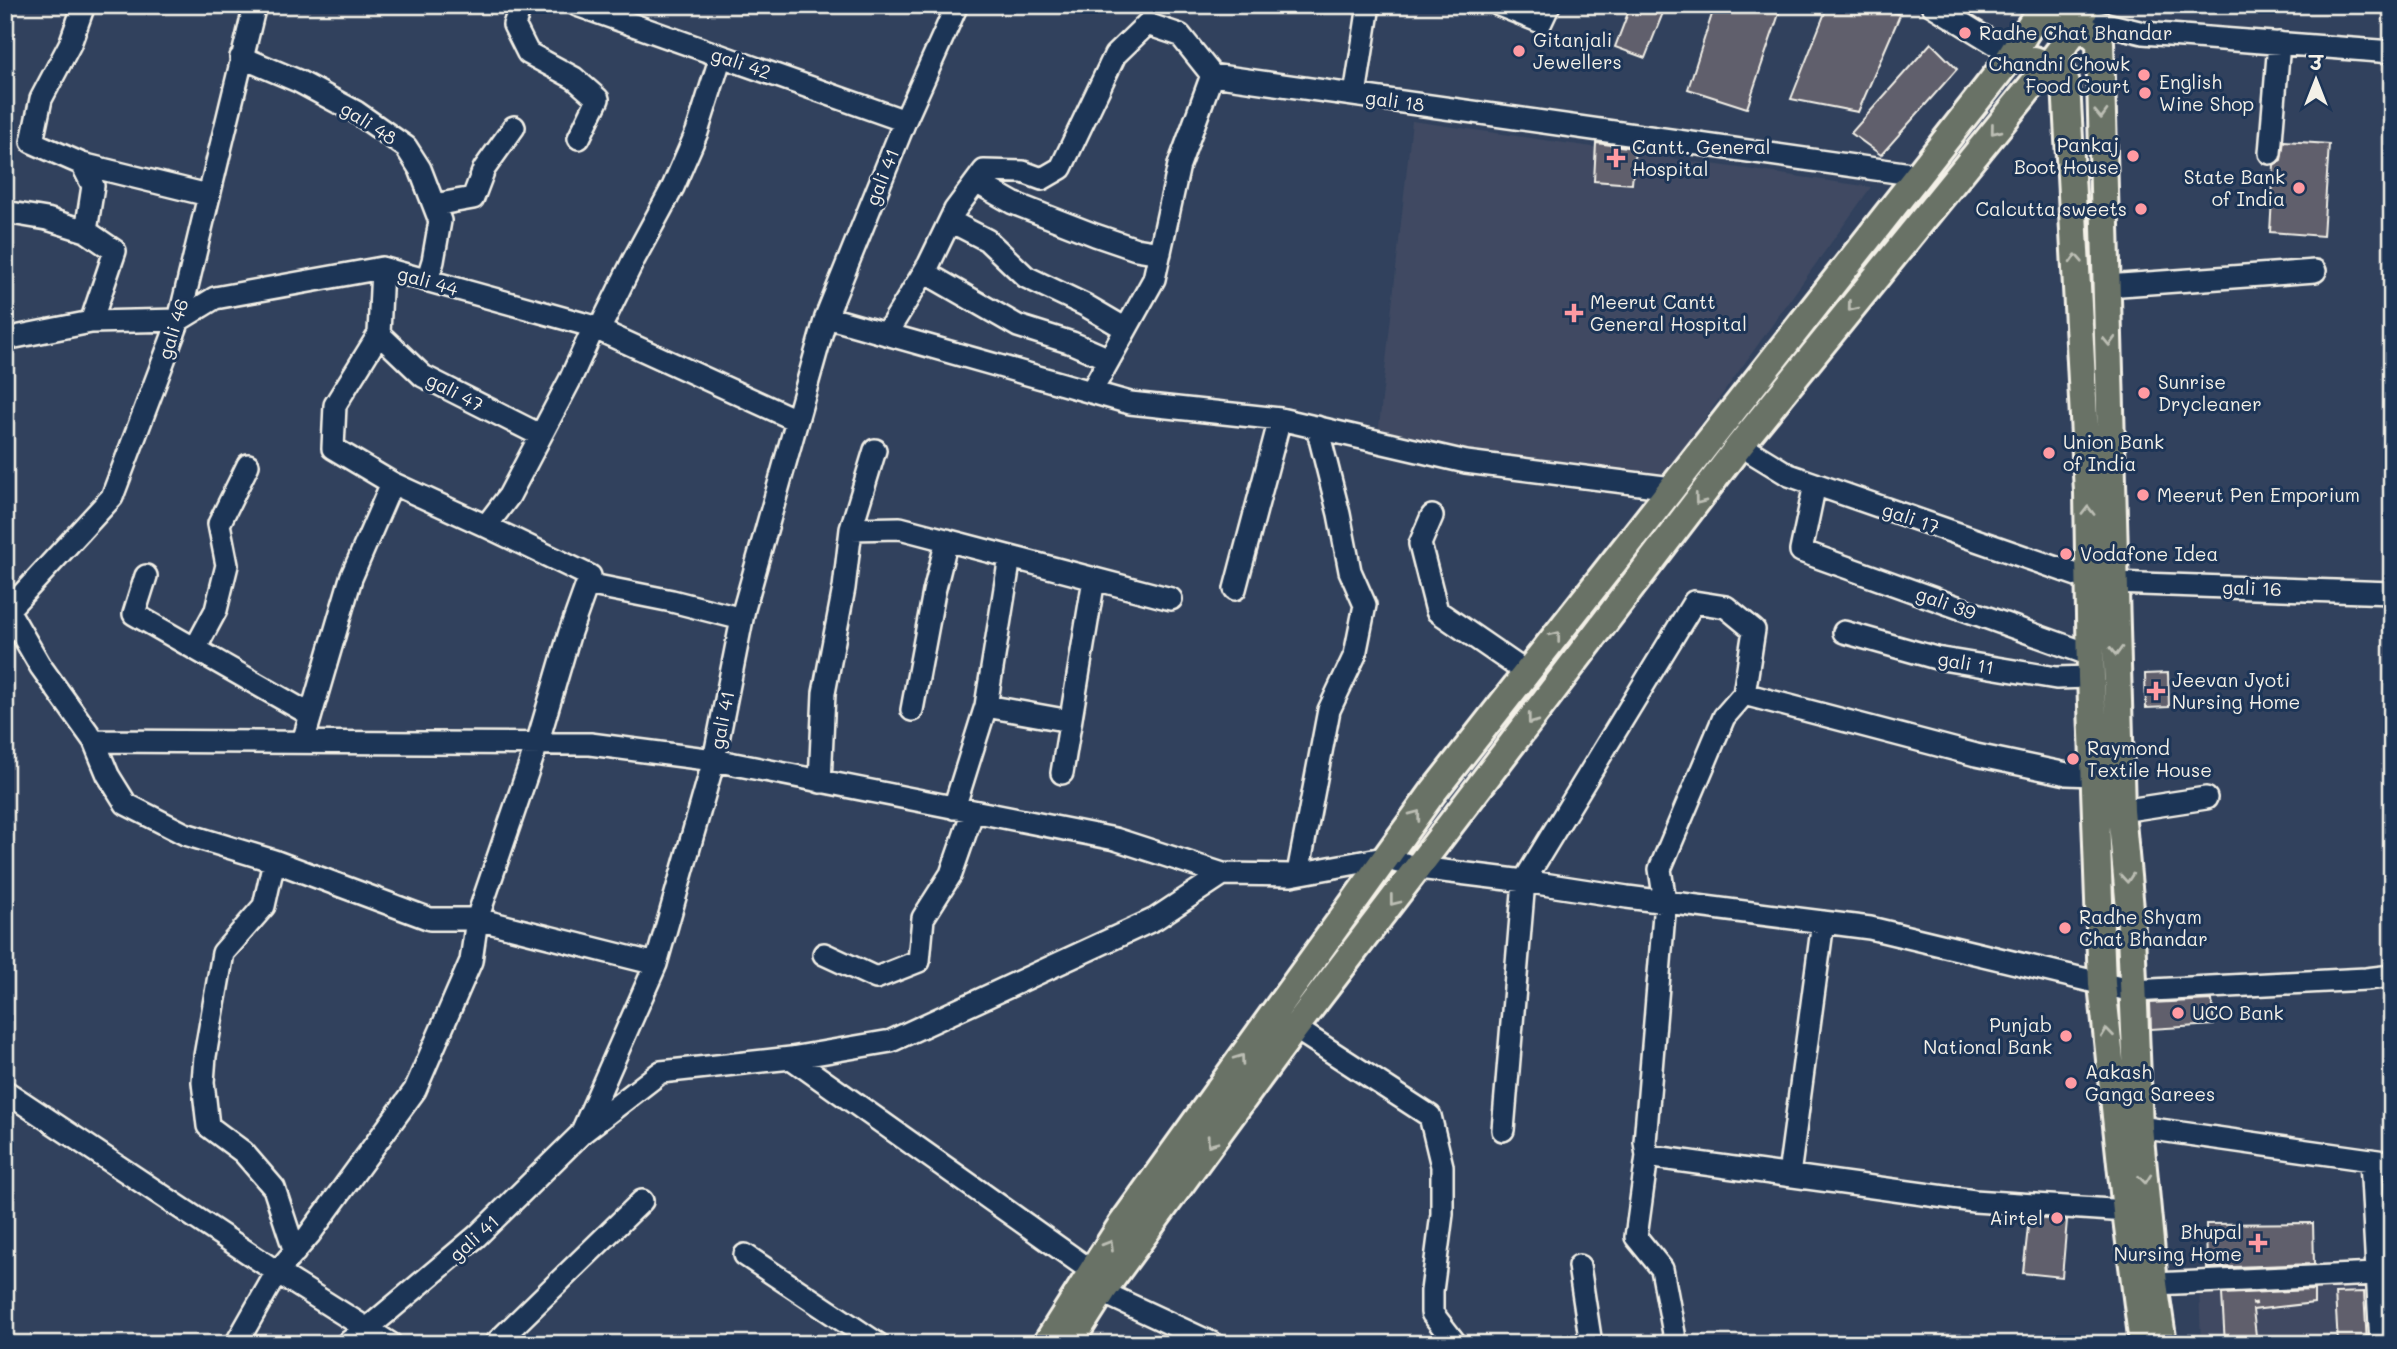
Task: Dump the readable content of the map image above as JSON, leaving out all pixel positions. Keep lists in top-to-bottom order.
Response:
{
  "streets": {
    "street": [
      "gali 42",
      "gali 18",
      "gali 48",
      "gali 41",
      "gali 44",
      "gali 46",
      "gali 47",
      "gali 17",
      "gali 16",
      "gali 39",
      "gali 11"
    ]
  },
  "crossings": [
    ["gali 42", "gali 41"],
    ["gali 48", "gali 44"],
    ["gali 48", "gali 46"],
    ["gali 41", "gali 44"],
    ["gali 44", "gali 46"],
    ["gali 17", "gali 16"],
    ["gali 17", "gali 39"],
    ["gali 39", "gali 11"]
  ],
  "places": {
    "other": [
      "Radhe Chat Bhandar",
      "Gitanjali Jewellers",
      "Chandni Chowk Food Court",
      "English Wine Shop",
      "Pankaj Boot House",
      "State Bank of India",
      "Calcutta sweets",
      "Sunrise Drycleaner",
      "Union Bank of India",
      "Meerut Pen Emporium",
      "Vodafone Idea",
      "Raymond Textile House",
      "Radhe Shyam Chat Bhandar",
      "UCO Bank",
      "Punjab National Bank",
      "Aakash Ganga Sarees",
      "Airtel"
    ],
    "health": [
      "Cantt. General Hospital",
      "Meerut Cantt General Hospital",
      "Jeevan Jyoti Nursing Home",
      "Bhupal Nursing Home"
    ]
  },
  "north": "top"
}
